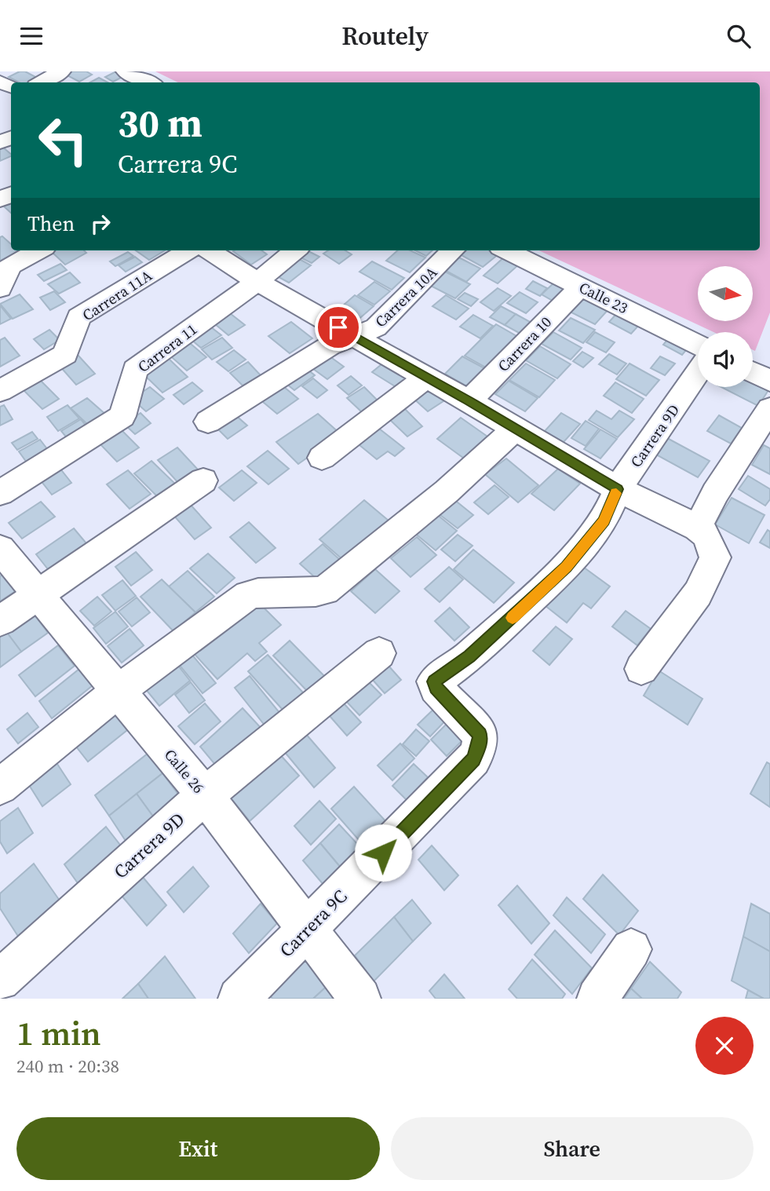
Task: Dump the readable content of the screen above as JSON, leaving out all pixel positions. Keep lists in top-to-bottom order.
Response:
{
  "streets": {
    "street": [
      "Carrera 11A",
      "Carrera 10A",
      "Calle 23",
      "Carrera 10",
      "Carrera 11",
      "Carrera 9D",
      "Calle 26",
      "Carrera 9C"
    ]
  },
  "crossings": [
    ["Calle 23", "Carrera 10"],
    ["Carrera 9D", "Calle 26"],
    ["Carrera 9D", "Carrera 9C"],
    ["Calle 26", "Carrera 9C"]
  ],
  "north": "right",
  "page": {
    "header": "Routely",
    "turn": ["30 m", "Carrera 9C"],
    "then": "Then",
    "heading": ["1 min", "240 m · 20:38"],
    "buttons": ["Exit", "Share"]
  }
}
